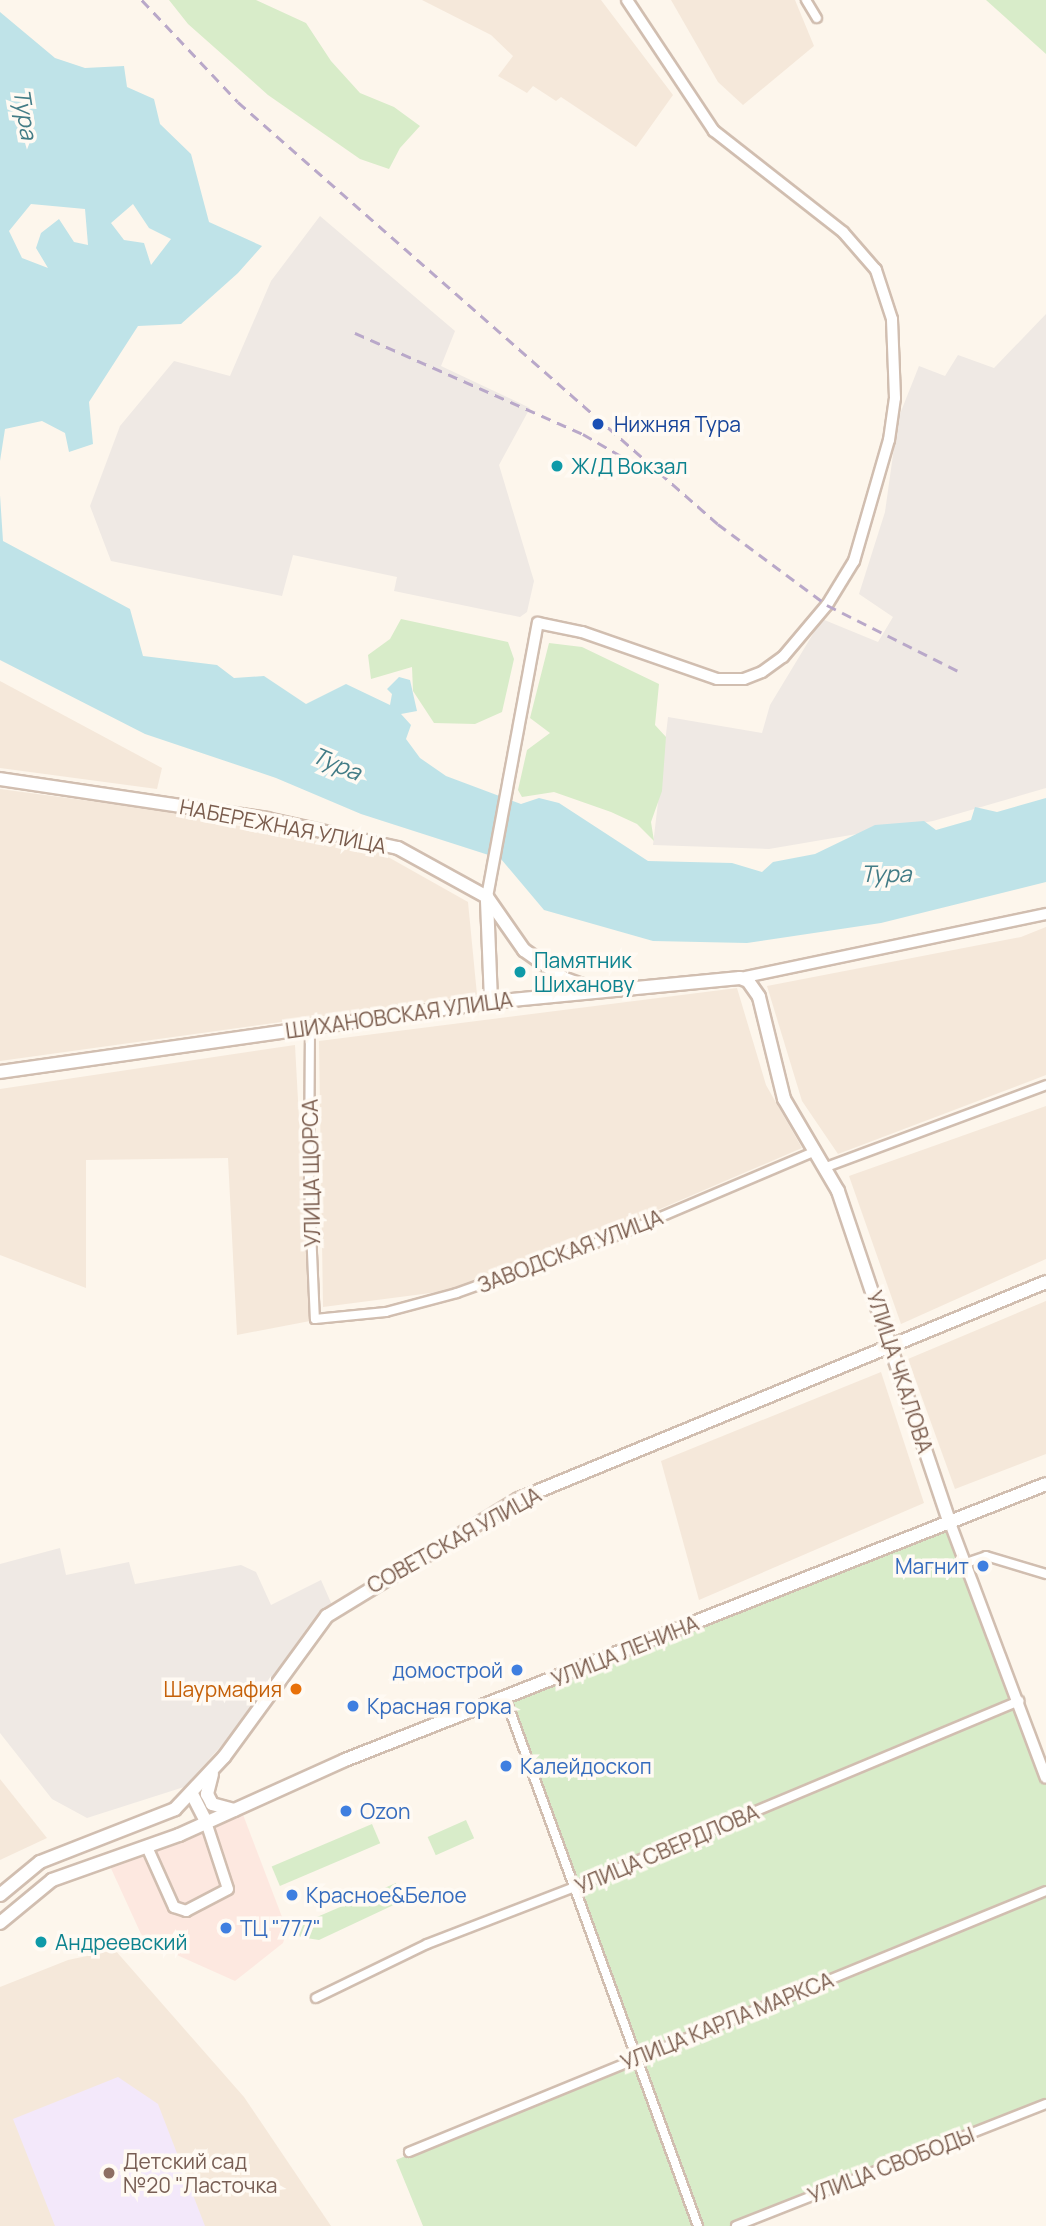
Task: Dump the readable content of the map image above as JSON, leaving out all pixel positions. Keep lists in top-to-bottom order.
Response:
{
  "streets": {
    "main road": [
      "НАБЕРЕЖНАЯ УЛИЦА",
      "ШИХАНОВСКАЯ УЛИЦА",
      "УЛИЦА ЧКАЛОВА",
      "СОВЕТСКАЯ УЛИЦА",
      "УЛИЦА ЛЕНИНА"
    ],
    "street": [
      "УЛИЦА ЩОРСА",
      "ЗАВОДСКАЯ УЛИЦА",
      "УЛИЦА СВЕРДЛОВА",
      "УЛИЦА КАРЛА МАРКСА",
      "УЛИЦА СВОБОДЫ"
    ]
  },
  "crossings": [
    ["НАБЕРЕЖНАЯ УЛИЦА", "ШИХАНОВСКАЯ УЛИЦА"],
    ["ШИХАНОВСКАЯ УЛИЦА", "УЛИЦА ЩОРСА"],
    ["ШИХАНОВСКАЯ УЛИЦА", "УЛИЦА ЧКАЛОВА"],
    ["УЛИЦА ЩОРСА", "ЗАВОДСКАЯ УЛИЦА"],
    ["ЗАВОДСКАЯ УЛИЦА", "УЛИЦА ЧКАЛОВА"],
    ["УЛИЦА ЧКАЛОВА", "СОВЕТСКАЯ УЛИЦА"],
    ["УЛИЦА ЧКАЛОВА", "УЛИЦА ЛЕНИНА"],
    ["УЛИЦА ЧКАЛОВА", "УЛИЦА СВЕРДЛОВА"]
  ],
  "water": ["Тура"],
  "places": [
    "Нижняя Тура",
    "Ж/Д Вокзал",
    "Памятник Шиханову",
    "Магнит",
    "домострой",
    "Шаурмафия",
    "Красная горка",
    "Калейдоскоп",
    "Ozon",
    "Красное&Белое",
    "ТЦ \"777\"",
    "Андреевский",
    "Детский сад №20 \"Ласточка"
  ]
}
